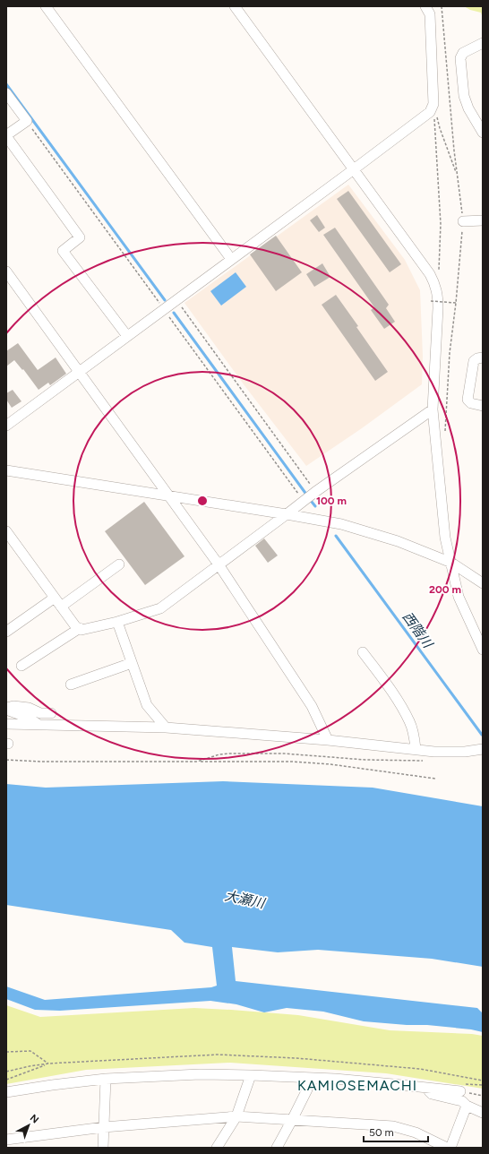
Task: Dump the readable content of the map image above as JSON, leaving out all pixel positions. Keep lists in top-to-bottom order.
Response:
{
  "districts": ["KAMIOSEMACHI"],
  "water": ["西階川", "大瀬川"],
  "scale_bar": "50 m",
  "north": "top right",
  "rings": ["100 m", "200 m"]
}
